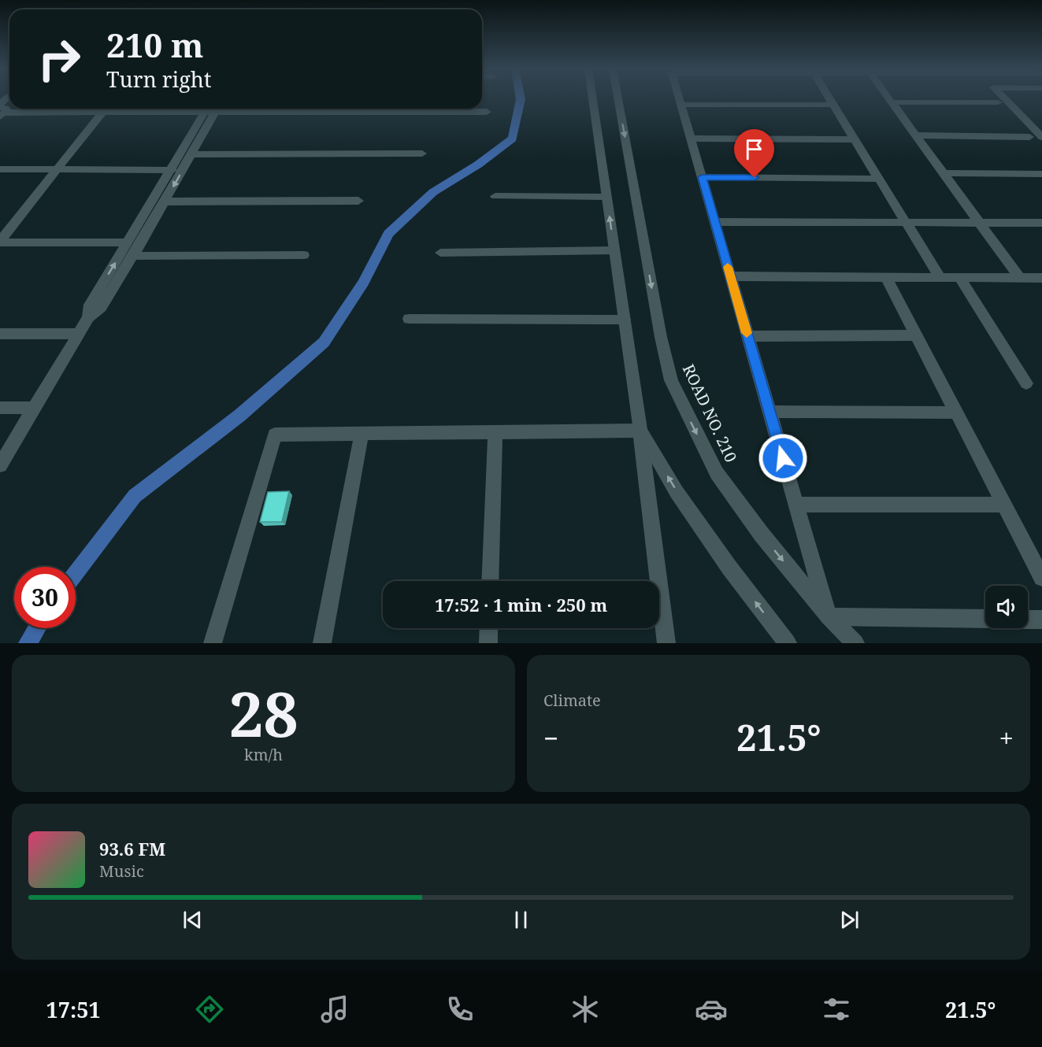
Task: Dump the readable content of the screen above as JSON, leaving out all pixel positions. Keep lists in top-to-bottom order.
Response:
{
  "streets": {
    "street": ["ROAD NO. 210"]
  },
  "page": {
    "turn": ["210 m", "Turn right"],
    "limit": "30",
    "trip": "17:52 · 1 min · 250 m",
    "tile": [
      ["28", "km/h"],
      "Climate"
    ],
    "heat": ["−", "21.5°", "+"],
    "song": ["93.6 FM", "Music"],
    "tabs": ["17:51", "21.5°"]
  }
}
